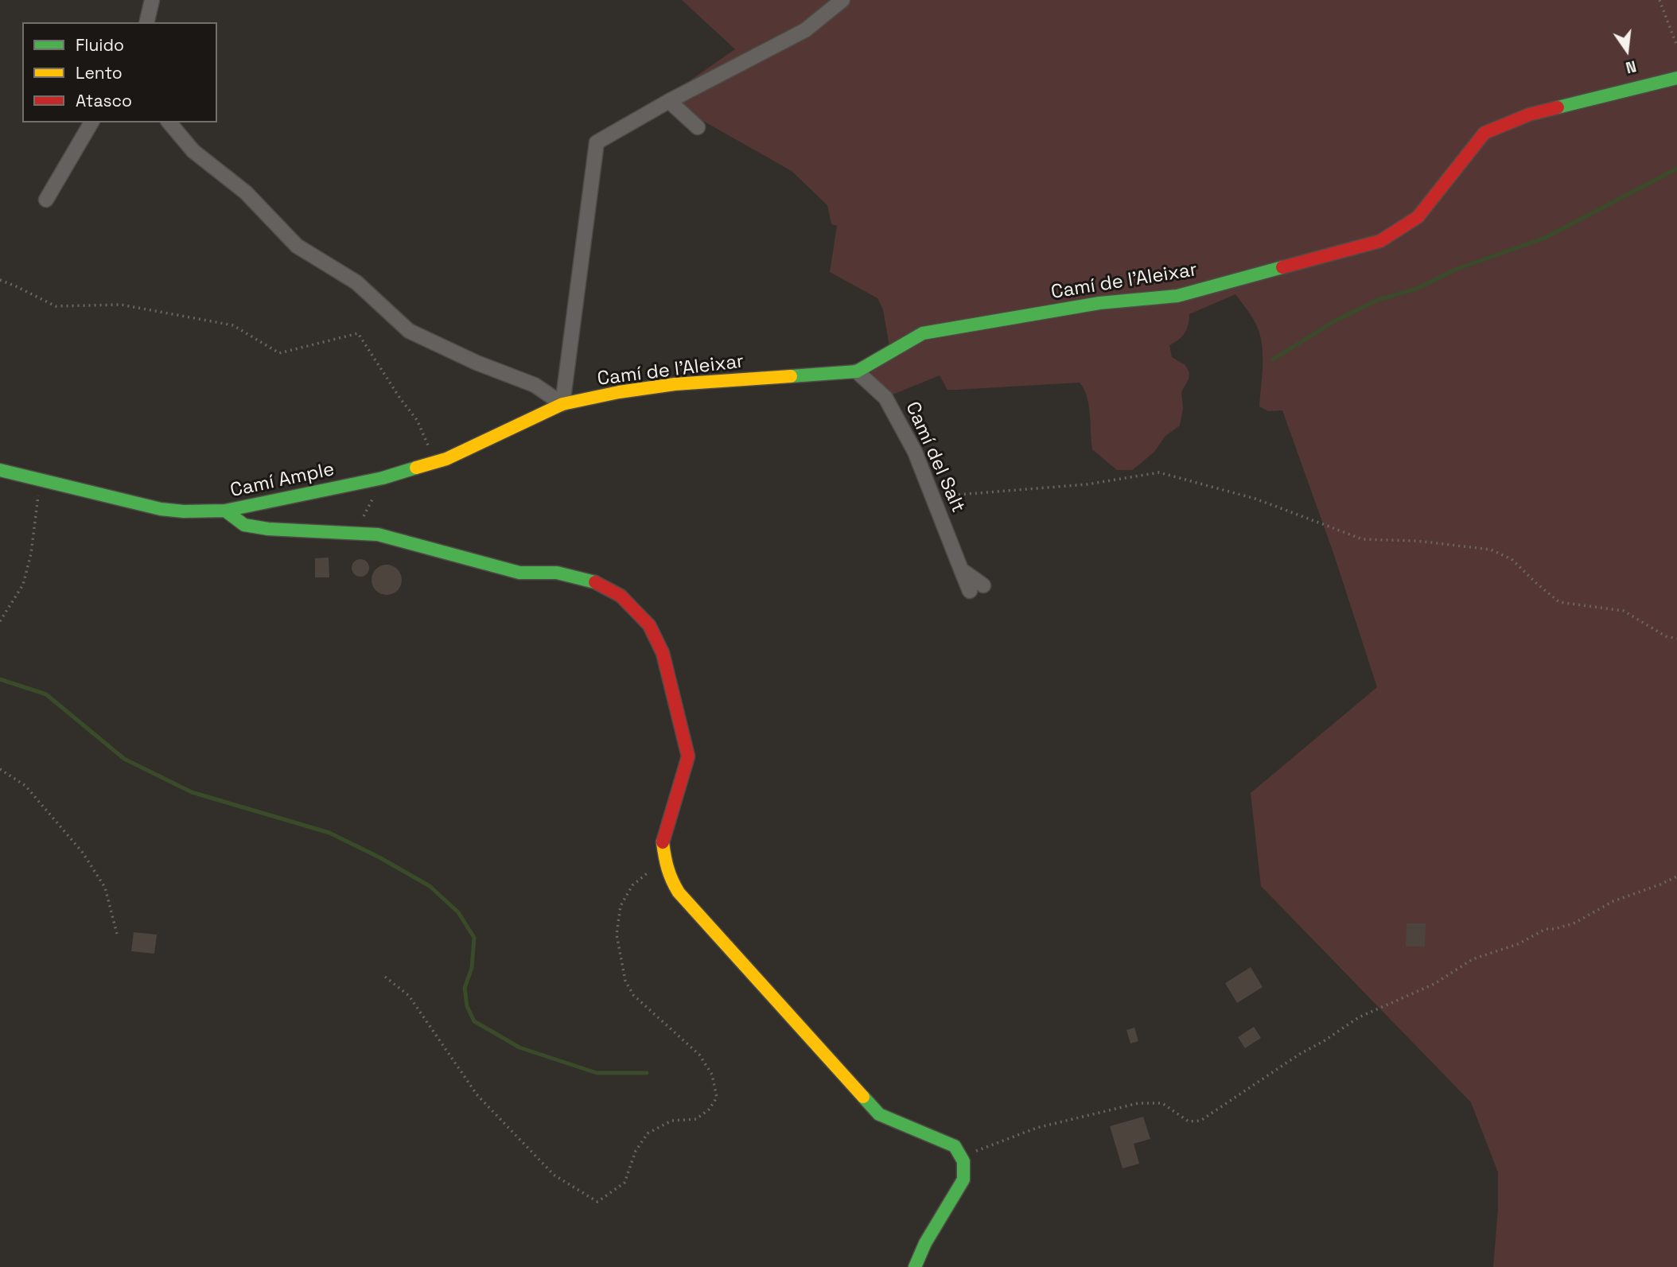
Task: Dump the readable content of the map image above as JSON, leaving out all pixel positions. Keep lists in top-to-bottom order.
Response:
{
  "streets": {
    "street": ["Camí de l'Aleixar", "Camí del Salt", "Camí Ample"]
  },
  "crossings": [
    ["Camí de l'Aleixar", "Camí del Salt"],
    ["Camí de l'Aleixar", "Camí Ample"]
  ],
  "legend": ["Fluido", "Lento", "Atasco"],
  "north": "bottom"
}
